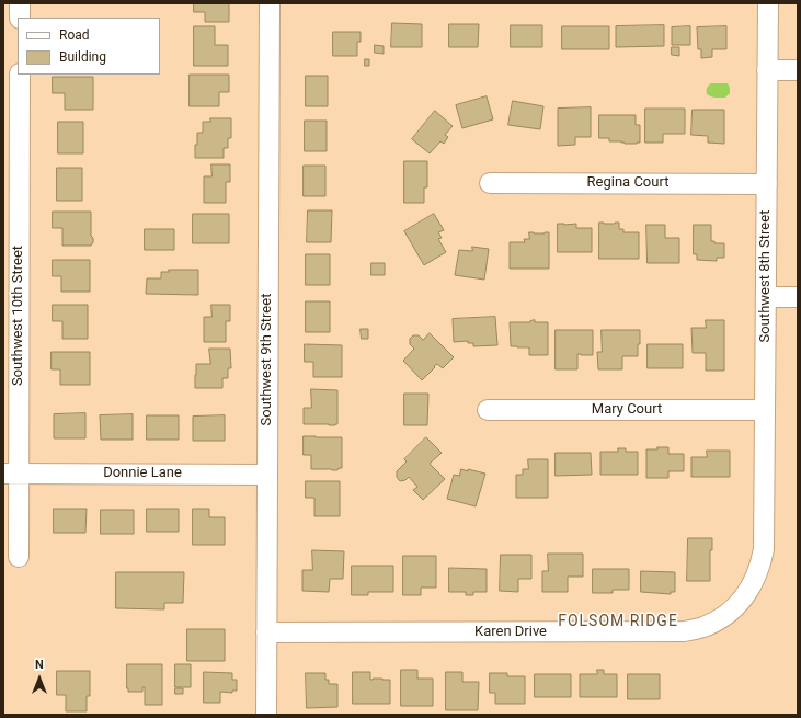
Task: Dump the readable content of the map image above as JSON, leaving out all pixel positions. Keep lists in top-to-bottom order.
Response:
{
  "streets": {
    "street": [
      "Regina Court",
      "Southwest 8th Street",
      "Southwest 10th Street",
      "Southwest 9th Street",
      "Mary Court",
      "Donnie Lane",
      "Karen Drive"
    ]
  },
  "crossings": [
    ["Regina Court", "Southwest 8th Street"],
    ["Southwest 8th Street", "Mary Court"],
    ["Southwest 8th Street", "Karen Drive"],
    ["Southwest 10th Street", "Donnie Lane"],
    ["Southwest 9th Street", "Donnie Lane"],
    ["Southwest 9th Street", "Karen Drive"]
  ],
  "districts": ["FOLSOM RIDGE"],
  "legend": ["Road", "Building"],
  "north": "top"
}
